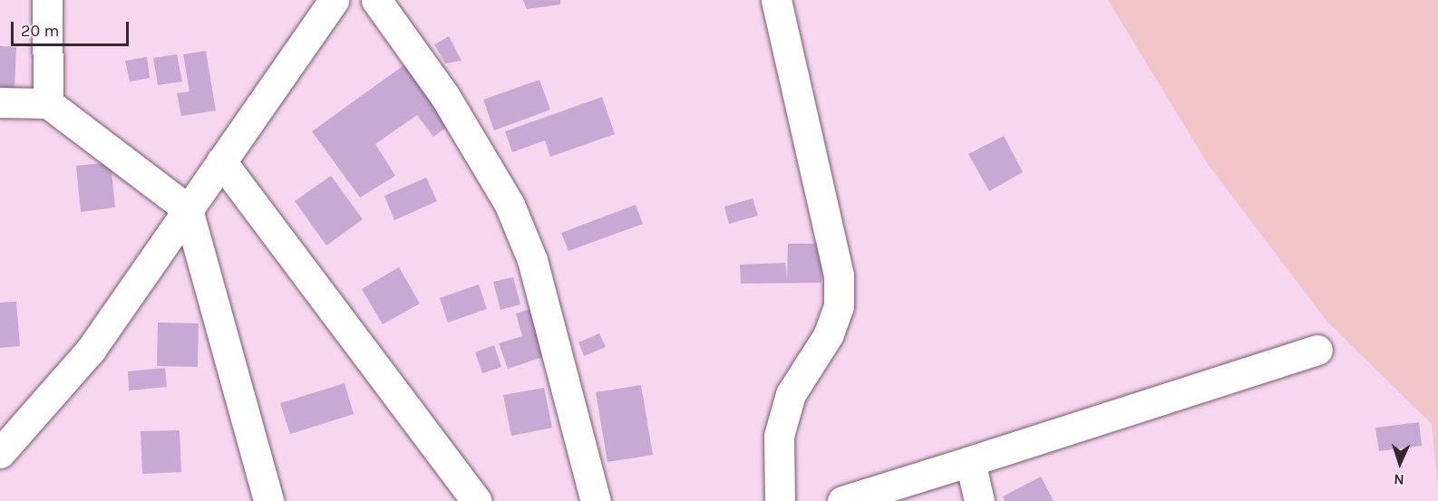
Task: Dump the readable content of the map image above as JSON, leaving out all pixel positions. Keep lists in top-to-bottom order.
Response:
{
  "scale_bar": "20 m",
  "north": "bottom"
}
